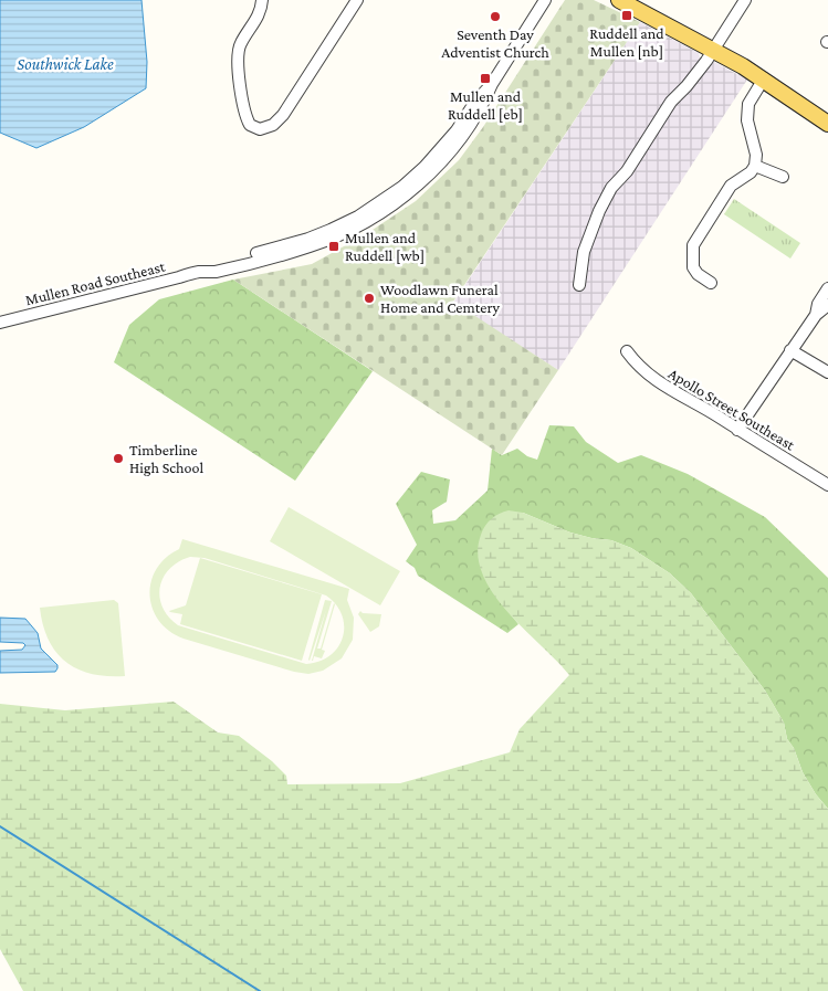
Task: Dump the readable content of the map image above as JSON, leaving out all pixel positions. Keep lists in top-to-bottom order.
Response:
{
  "streets": {
    "street": ["Mullen Road Southeast", "Apollo Street Southeast"]
  },
  "water": ["Southwick Lake"],
  "places": {
    "transit": ["Ruddell and Mullen [nb]", "Mullen and Ruddell [eb]", "Mullen and Ruddell [wb]"],
    "other": ["Seventh Day Adventist Church", "Woodlawn Funeral Home and Cemtery", "Timberline High School"]
  }
}
